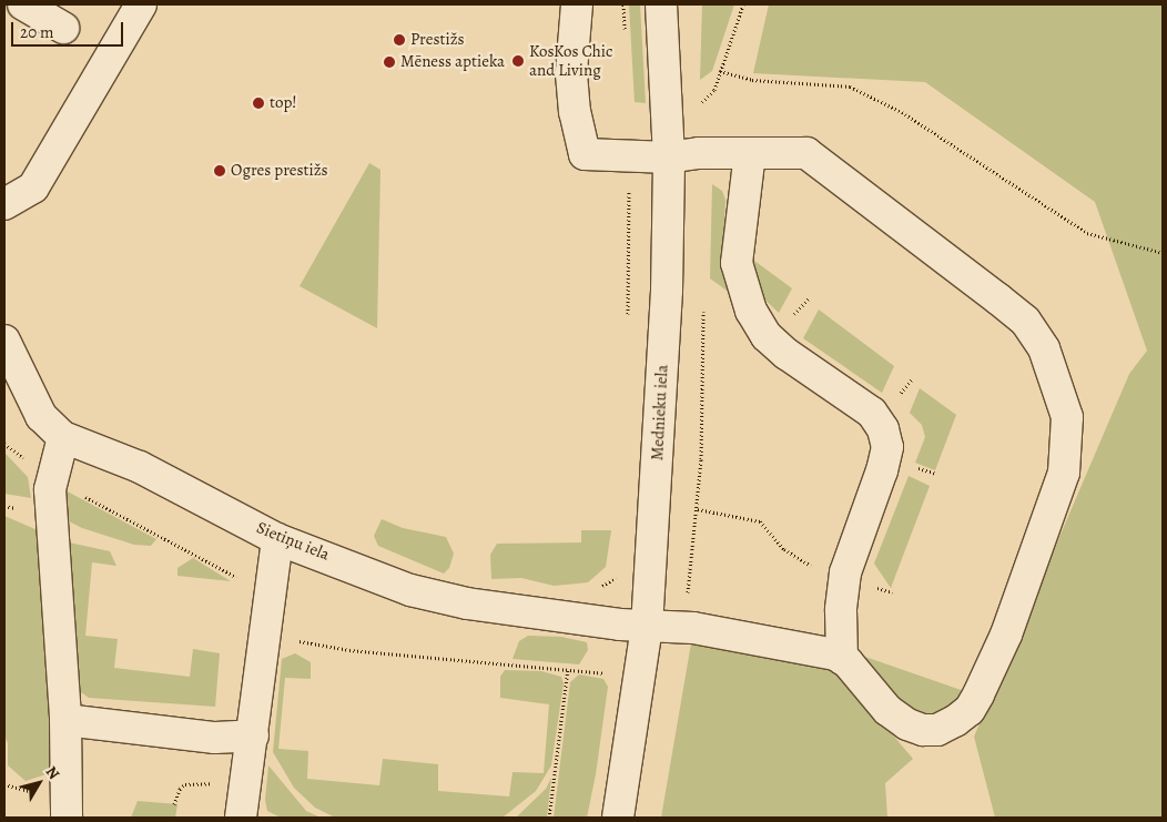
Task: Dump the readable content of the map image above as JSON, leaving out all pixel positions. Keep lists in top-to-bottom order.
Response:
{
  "streets": {
    "street": ["Mednieku iela", "Sietiņu iela"]
  },
  "crossings": [
    ["Mednieku iela", "Sietiņu iela"]
  ],
  "places": [
    "Prestižs",
    "KosKos Chic and Living",
    "Mēness aptieka",
    "top!",
    "Ogres prestižs"
  ],
  "scale_bar": "20 m",
  "north": "top right"
}
